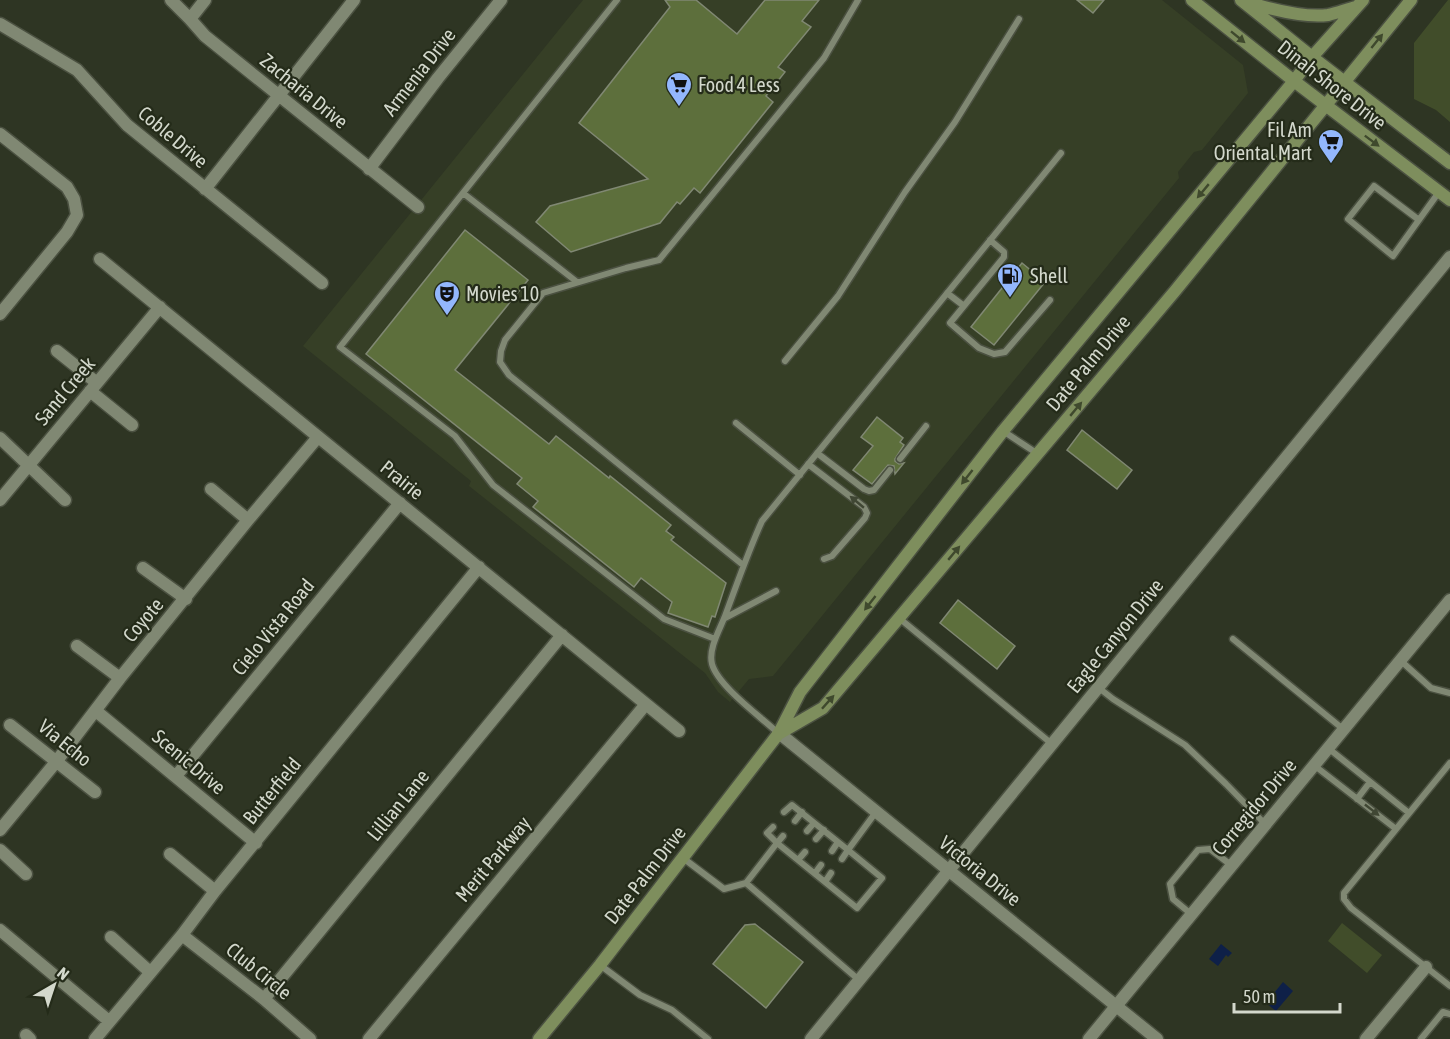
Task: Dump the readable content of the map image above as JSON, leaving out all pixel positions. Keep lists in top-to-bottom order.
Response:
{
  "streets": {
    "main road": ["Dinah Shore Drive", "Date Palm Drive"],
    "street": [
      "Armenia Drive",
      "Zacharia Drive",
      "Coble Drive",
      "Sand Creek",
      "Prairie",
      "Coyote",
      "Cielo Vista Road",
      "Eagle Canyon Drive",
      "Via Echo",
      "Scenic Drive",
      "Butterfield",
      "Lillian Lane",
      "Corregidor Drive",
      "Merit Parkway",
      "Victoria Drive",
      "Club Circle"
    ]
  },
  "crossings": [
    ["Armenia Drive", "Zacharia Drive"],
    ["Dinah Shore Drive", "Date Palm Drive"],
    ["Date Palm Drive", "Victoria Drive"],
    ["Sand Creek", "Prairie"],
    ["Prairie", "Coyote"],
    ["Prairie", "Cielo Vista Road"],
    ["Prairie", "Butterfield"],
    ["Prairie", "Lillian Lane"],
    ["Prairie", "Merit Parkway"],
    ["Coyote", "Via Echo"],
    ["Coyote", "Scenic Drive"],
    ["Cielo Vista Road", "Scenic Drive"],
    ["Eagle Canyon Drive", "Victoria Drive"],
    ["Scenic Drive", "Butterfield"],
    ["Butterfield", "Club Circle"],
    ["Lillian Lane", "Club Circle"],
    ["Corregidor Drive", "Victoria Drive"]
  ],
  "places": {
    "supermarket": ["Food 4 Less", "Fil Am Oriental Mart"],
    "fuel station": ["Shell"],
    "theatre": ["Movies 10"]
  },
  "scale_bar": "50 m",
  "north": "top right"
}
